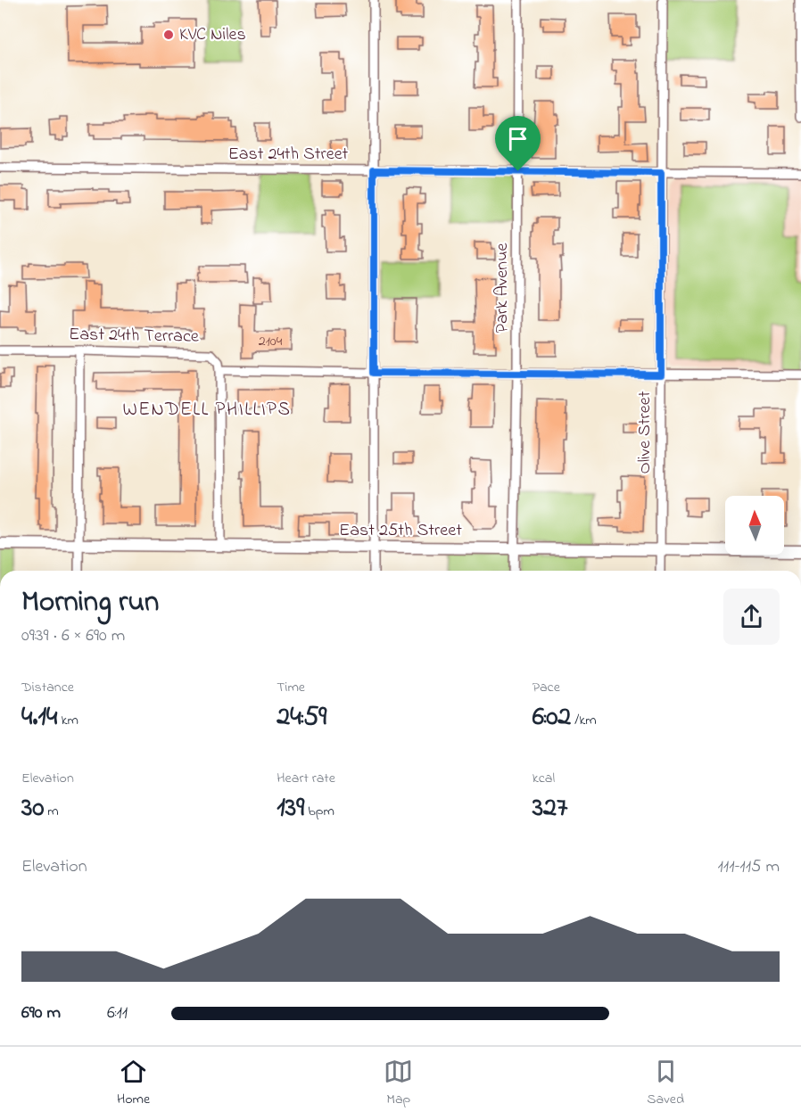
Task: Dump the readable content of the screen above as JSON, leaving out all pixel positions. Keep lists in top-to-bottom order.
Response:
{
  "streets": {
    "street": [
      "East 24th Street",
      "Park Avenue",
      "East 24th Terrace",
      "Olive Street",
      "East 25th Street"
    ]
  },
  "crossings": [
    ["East 24th Street", "Park Avenue"],
    ["East 24th Street", "Olive Street"],
    ["Park Avenue", "East 25th Street"],
    ["Olive Street", "East 25th Street"]
  ],
  "districts": ["WENDELL PHILLIPS"],
  "places": ["KVC Niles"],
  "house_numbers": ["2104"],
  "north": "top",
  "page": {
    "heading": ["Morning run", "09:39 · 6 × 690 m"],
    "stats": [
      ["Distance", "4.14 km"],
      ["Time", "24:59"],
      ["Pace", "6:02 /km"],
      ["Elevation", "30 m"],
      ["Heart rate", "139 bpm"],
      ["kcal", "327"]
    ],
    "chart": ["Elevation", "111–115 m"],
    "list": [
      {
        "name": "690 m",
        "note": "6:11"
      }
    ],
    "tabs": ["Home", "Map", "Saved"]
  }
}
